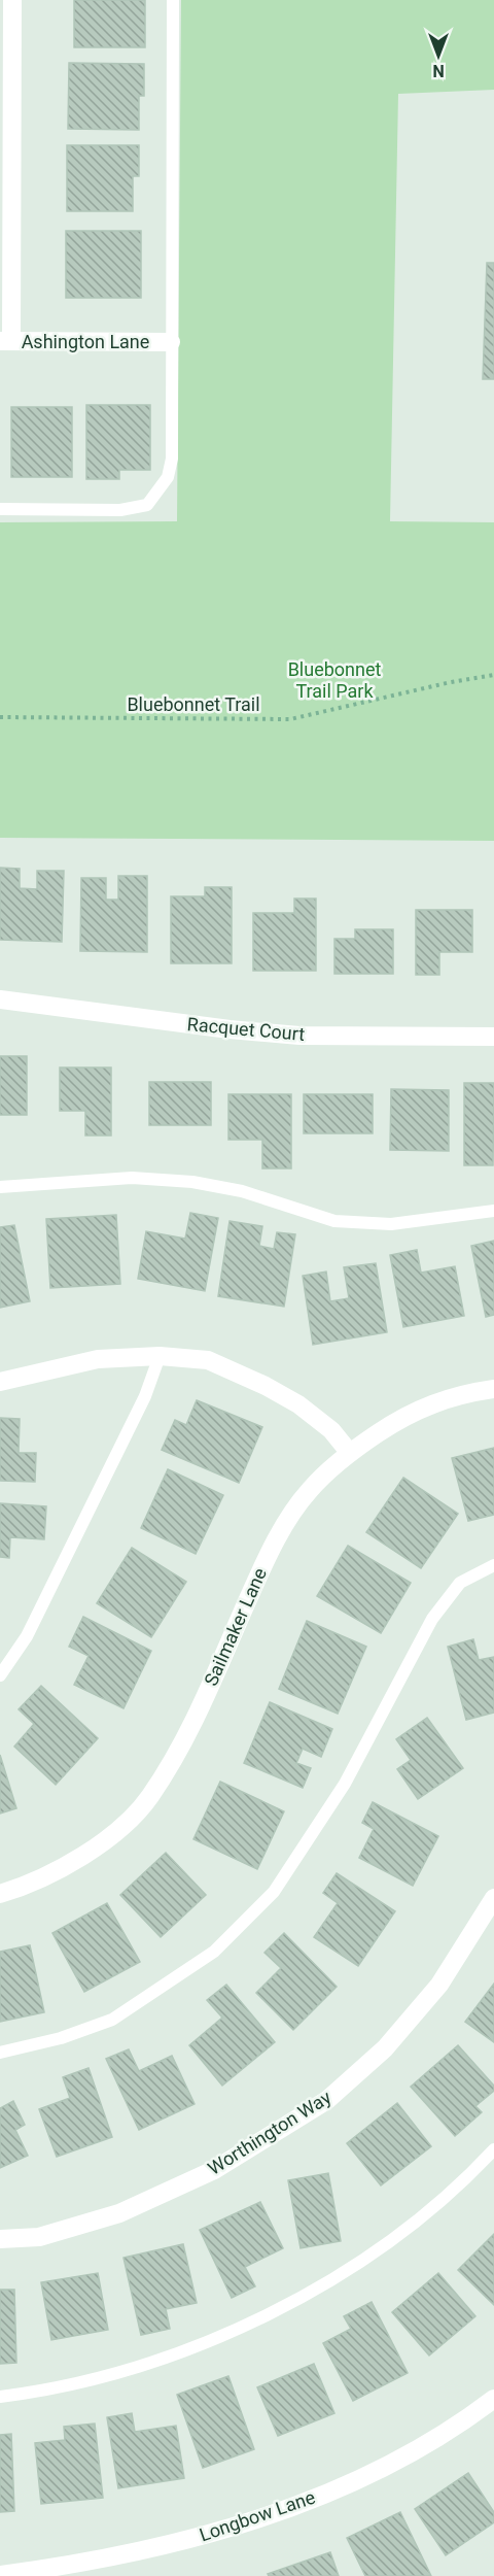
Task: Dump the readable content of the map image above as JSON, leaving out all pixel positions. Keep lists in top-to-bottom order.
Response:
{
  "streets": {
    "street": [
      "Ashington Lane",
      "Racquet Court",
      "Sailmaker Lane",
      "Worthington Way",
      "Longbow Lane"
    ],
    "path": ["Bluebonnet Trail"]
  },
  "parks": ["Bluebonnet Trail Park"],
  "north": "bottom"
}
